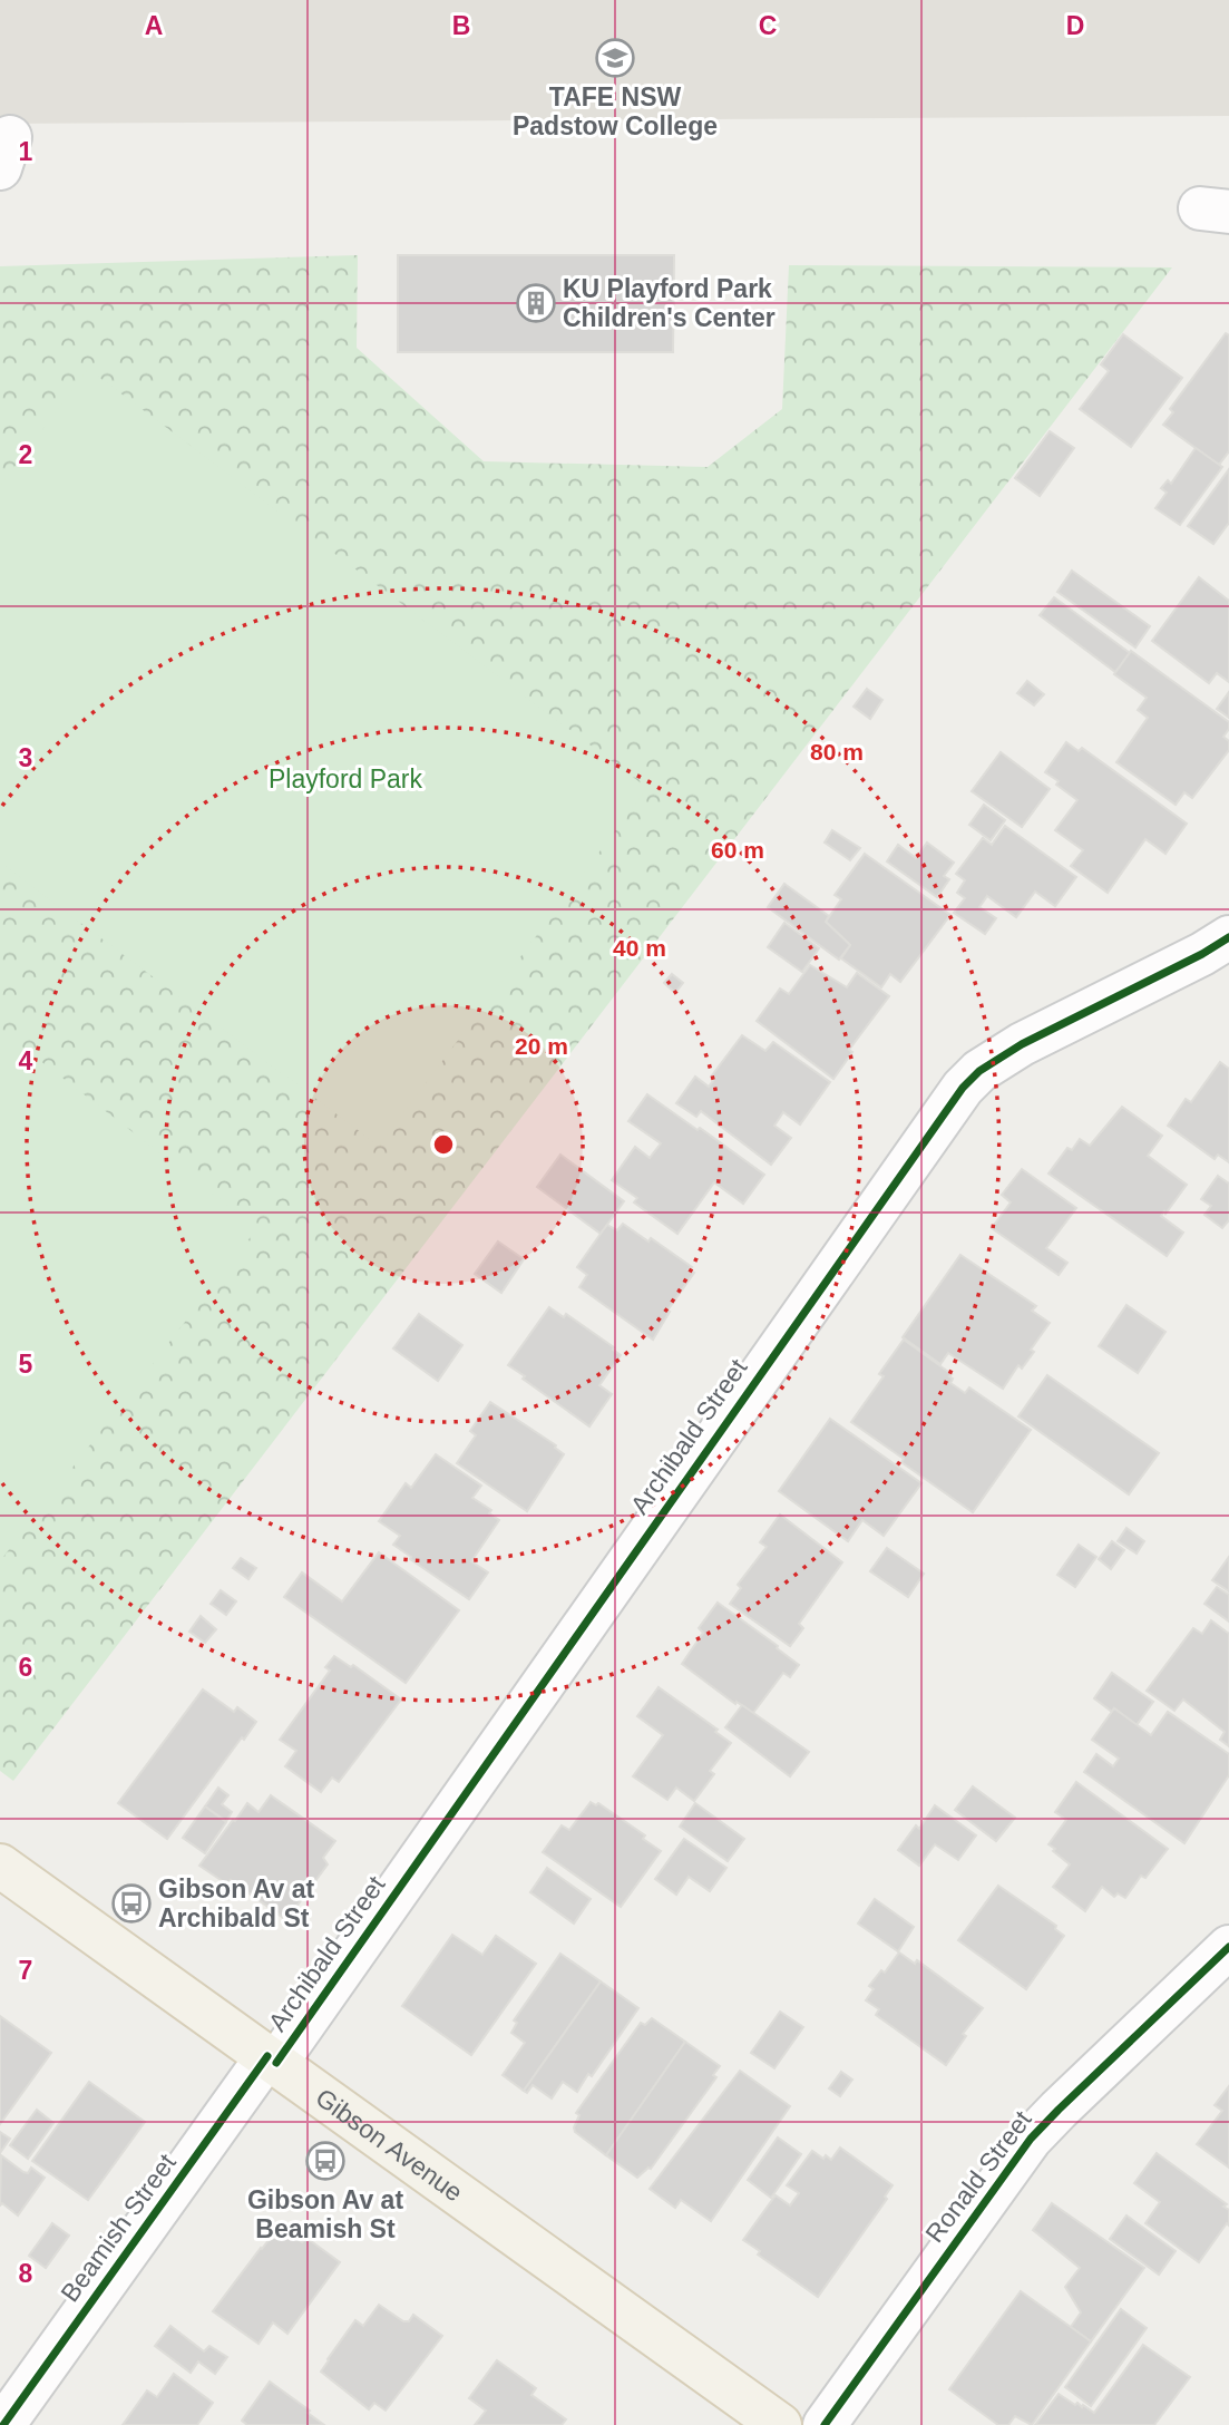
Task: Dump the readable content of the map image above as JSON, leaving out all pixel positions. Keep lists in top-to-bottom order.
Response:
{
  "streets": {
    "main road": ["Gibson Avenue"],
    "street": ["Archibald Street", "Ronald Street", "Beamish Street"]
  },
  "crossings": [
    ["Archibald Street", "Gibson Avenue"],
    ["Archibald Street", "Beamish Street"],
    ["Gibson Avenue", "Beamish Street"]
  ],
  "parks": ["Playford Park"],
  "places": {
    "school or university": ["TAFE NSW Padstow College"],
    "building": ["KU Playford Park Children's Center"],
    "bus stop": ["Gibson Av at Archibald St", "Gibson Av at Beamish St"]
  },
  "grid": {
    "columns": [
      "A",
      "B",
      "C",
      "D"
    ],
    "rows": [
      "1",
      "2",
      "3",
      "4",
      "5",
      "6",
      "7",
      "8"
    ]
  },
  "rings": [
    "80 m",
    "60 m",
    "40 m",
    "20 m"
  ]
}
